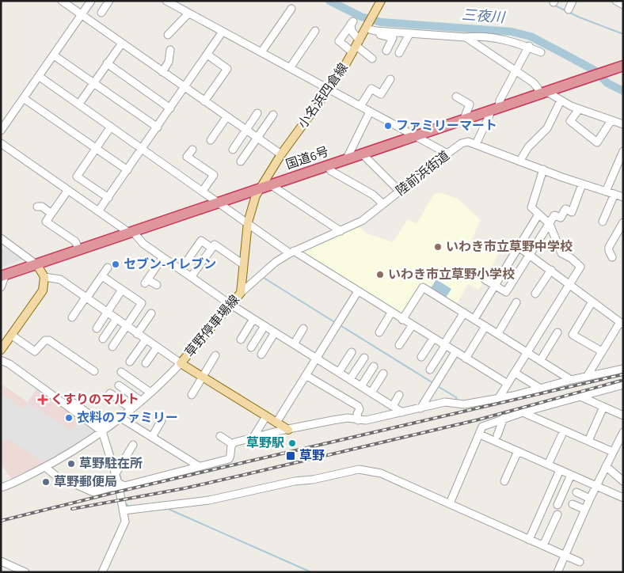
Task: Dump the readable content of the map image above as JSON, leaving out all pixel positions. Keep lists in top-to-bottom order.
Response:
{
  "streets": {
    "highway": ["国道6号"],
    "main road": ["小名浜四倉線", "草野停車場線"],
    "street": ["陸前浜街道"]
  },
  "crossings": [
    ["小名浜四倉線", "国道6号"],
    ["小名浜四倉線", "草野停車場線"],
    ["国道6号", "草野停車場線"],
    ["陸前浜街道", "草野停車場線"]
  ],
  "water": ["三夜川"],
  "places": {
    "other": [
      "ファミリーマート",
      "いわき市立草野中学校",
      "セブン-イレブン",
      "いわき市立草野小学校",
      "衣料のファミリー",
      "草野駅",
      "草野駐在所",
      "草野郵便局"
    ],
    "health": ["くすりのマルト"],
    "transit": ["草野"]
  }
}
